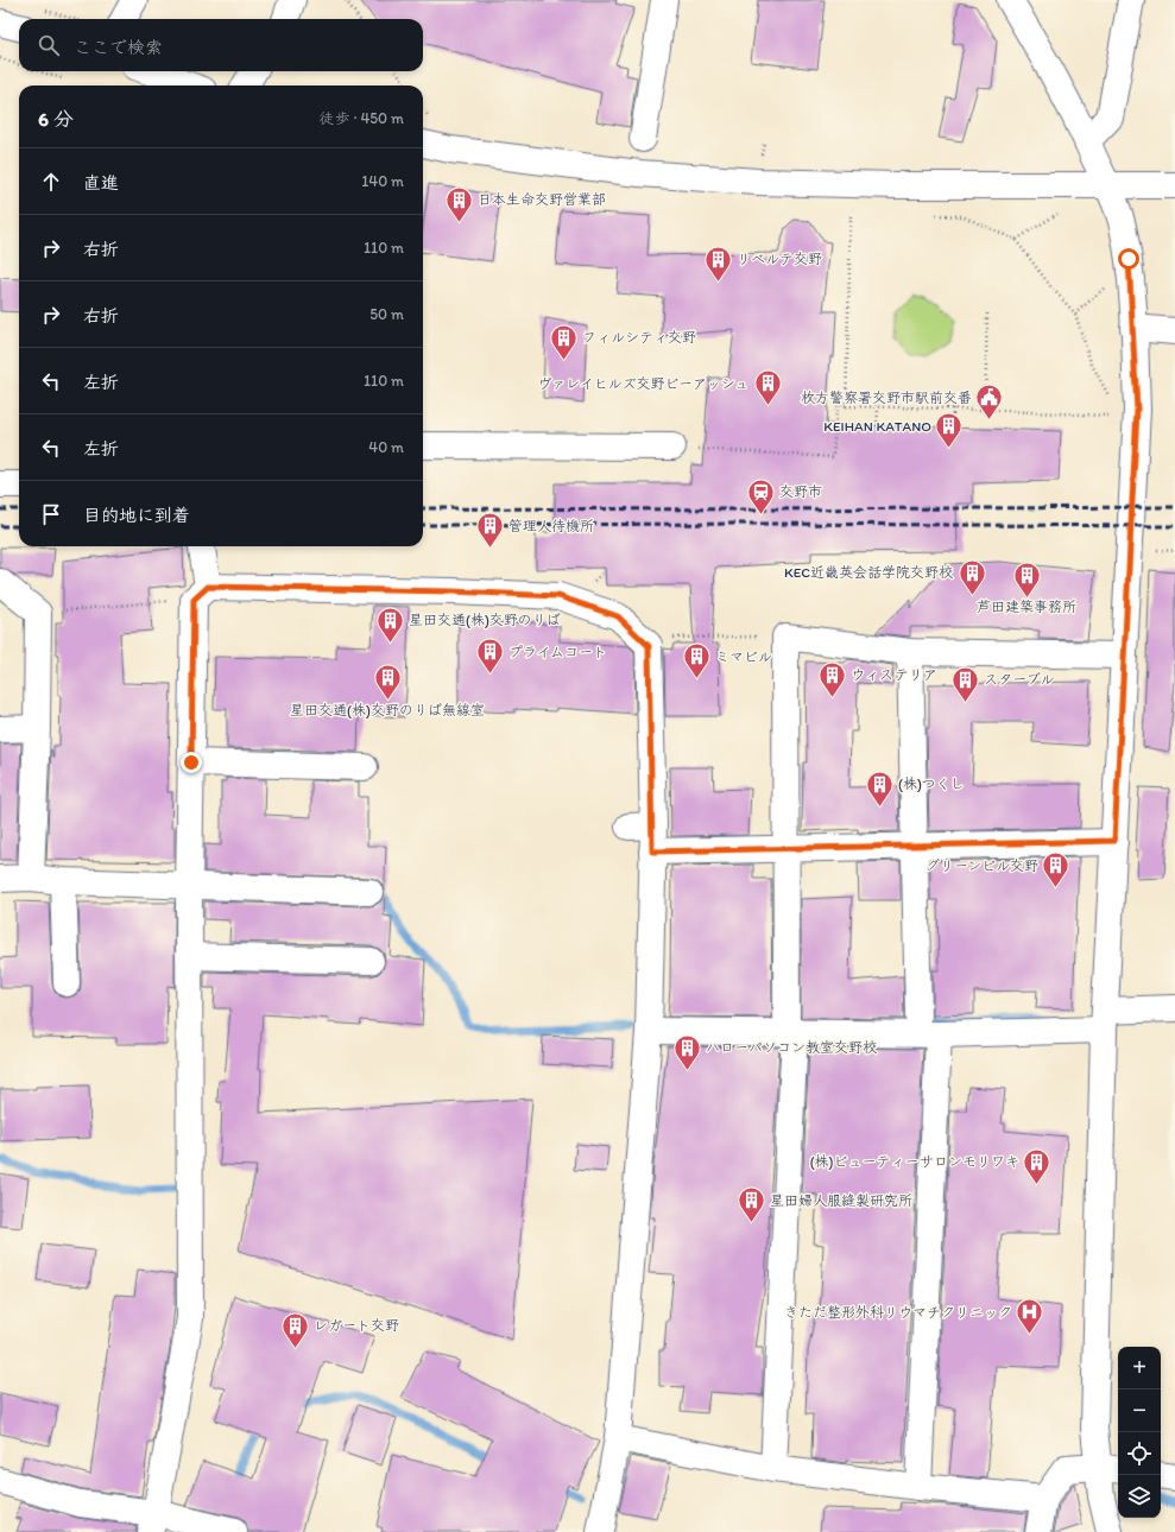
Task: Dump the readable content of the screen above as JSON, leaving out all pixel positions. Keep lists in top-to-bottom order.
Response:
{
  "places": {
    "building": [
      "日本生命交野営業部",
      "リベルテ交野",
      "フィルシティ交野",
      "ヴァレイヒルズ交野ビーアッシュ",
      "KEIHAN KATANO",
      "管理人待機所",
      "KEC近畿英会話学院交野校",
      "芦田建築事務所",
      "星田交通(株)交野のりば",
      "プライムコート",
      "ミマビル",
      "ウィステリア",
      "星田交通(株)交野のりば無線室",
      "スターブル",
      "(株)つくし",
      "グリーンビル交野",
      "ハローパソコン教室交野校",
      "(株)ビューティーサロンモリワキ",
      "星田婦人服縫製研究所",
      "レガート交野"
    ],
    "public building": ["枚方警察署交野市駅前交番"],
    "station": ["交野市"],
    "hospital": ["きただ整形外科リウマチクリニック"]
  },
  "page": {
    "search": "ここで検索",
    "heading": ["6 分", "徒歩 · 450 m"],
    "list": [
      ["直進", "140 m"],
      ["右折", "110 m"],
      ["右折", "50 m"],
      ["左折", "110 m"],
      ["左折", "40 m"],
      "目的地に到着"
    ],
    "map_buttons": ["+", "−"]
  }
}
